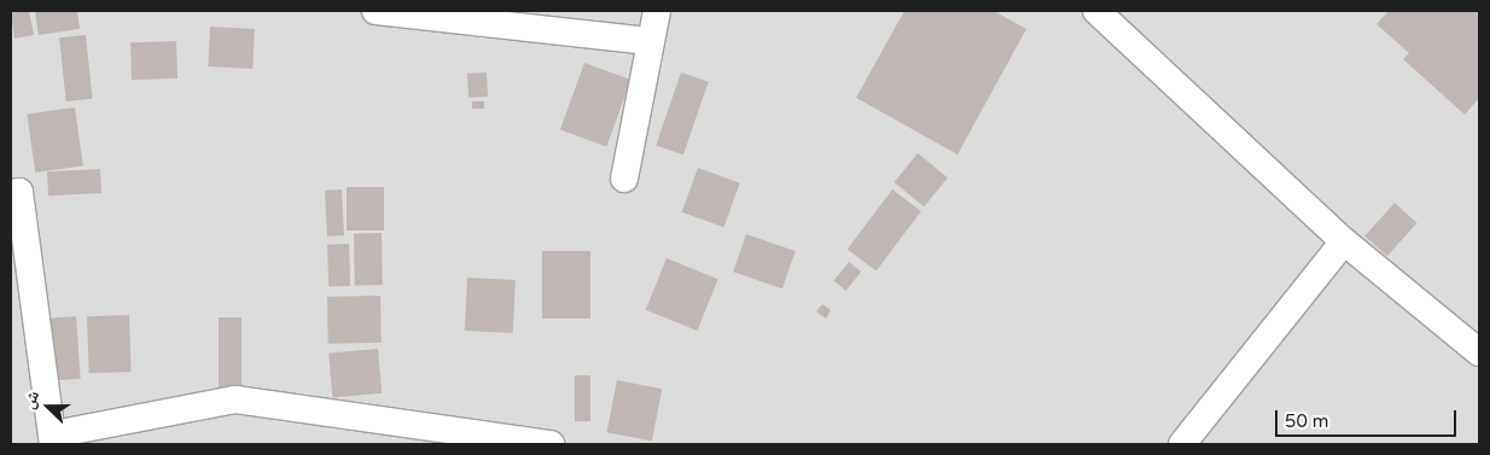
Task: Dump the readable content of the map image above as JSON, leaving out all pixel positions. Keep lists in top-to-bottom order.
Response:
{
  "scale_bar": "50 m",
  "north": "left"
}
